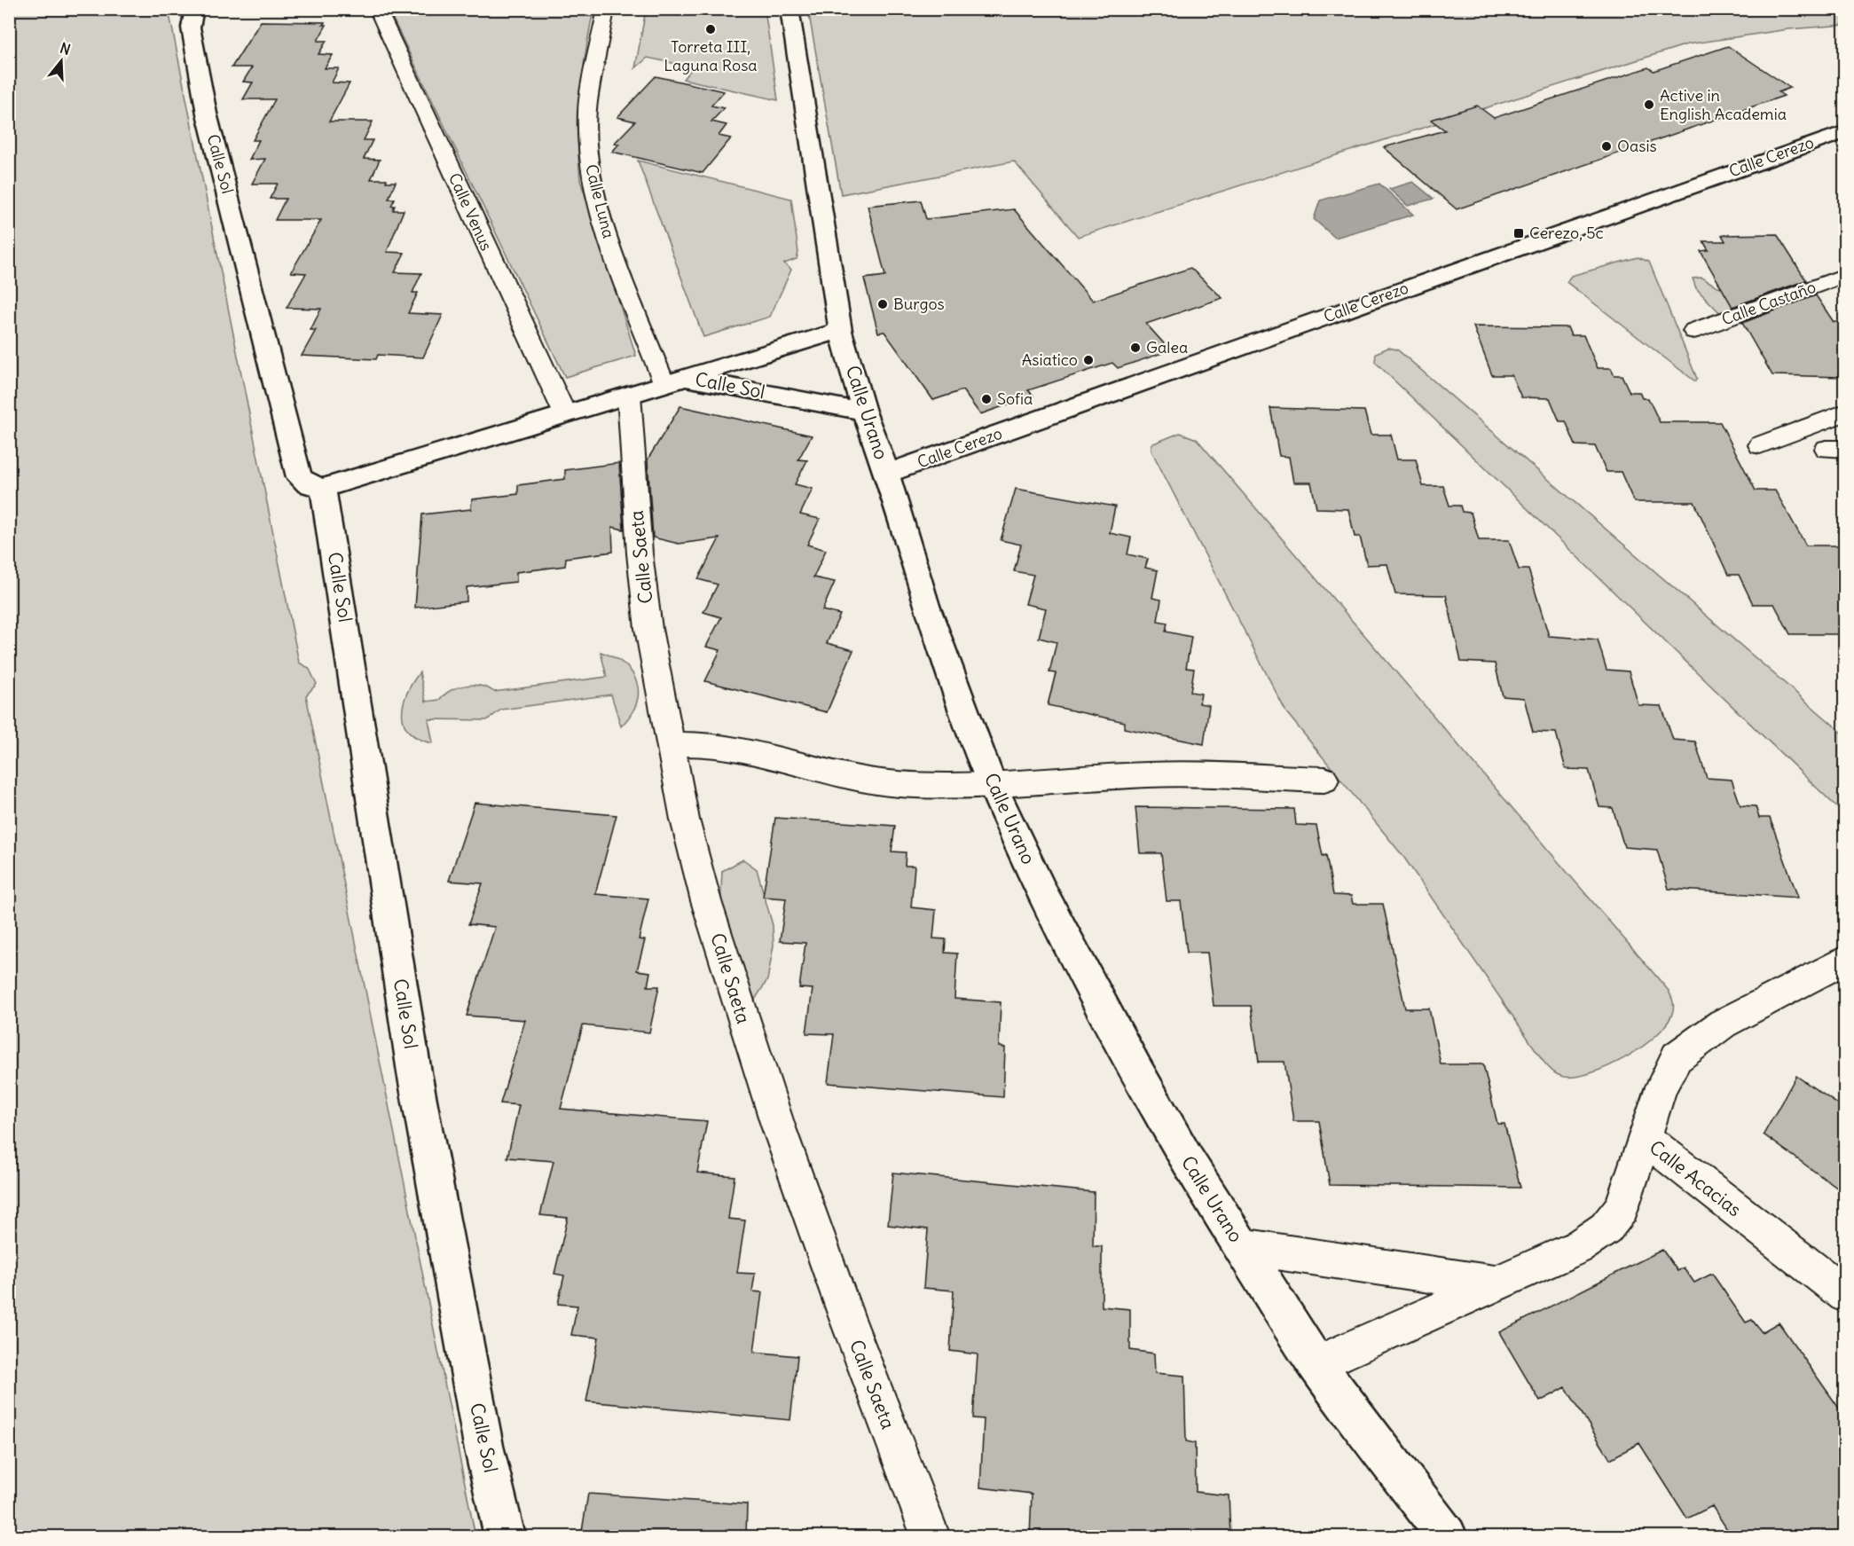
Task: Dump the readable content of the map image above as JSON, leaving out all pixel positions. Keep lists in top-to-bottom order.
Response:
{
  "streets": {
    "street": ["Calle Cerezo", "Calle Sol", "Calle Urano"],
    "lane": [
      "Calle Luna",
      "Calle Venus",
      "Calle Castaño",
      "Calle Saeta",
      "Calle Acacias"
    ]
  },
  "crossings": [
    ["Calle Cerezo", "Calle Urano"],
    ["Calle Sol", "Calle Luna"],
    ["Calle Sol", "Calle Venus"],
    ["Calle Sol", "Calle Urano"],
    ["Calle Sol", "Calle Saeta"]
  ],
  "places": {
    "other": [
      "Torreta III, Laguna Rosa",
      "Active in English Academia",
      "Oasis",
      "Burgos",
      "Galea",
      "Asiatico",
      "Sofia"
    ],
    "transit": ["Cerezo, 5c"]
  },
  "north": "top"
}
